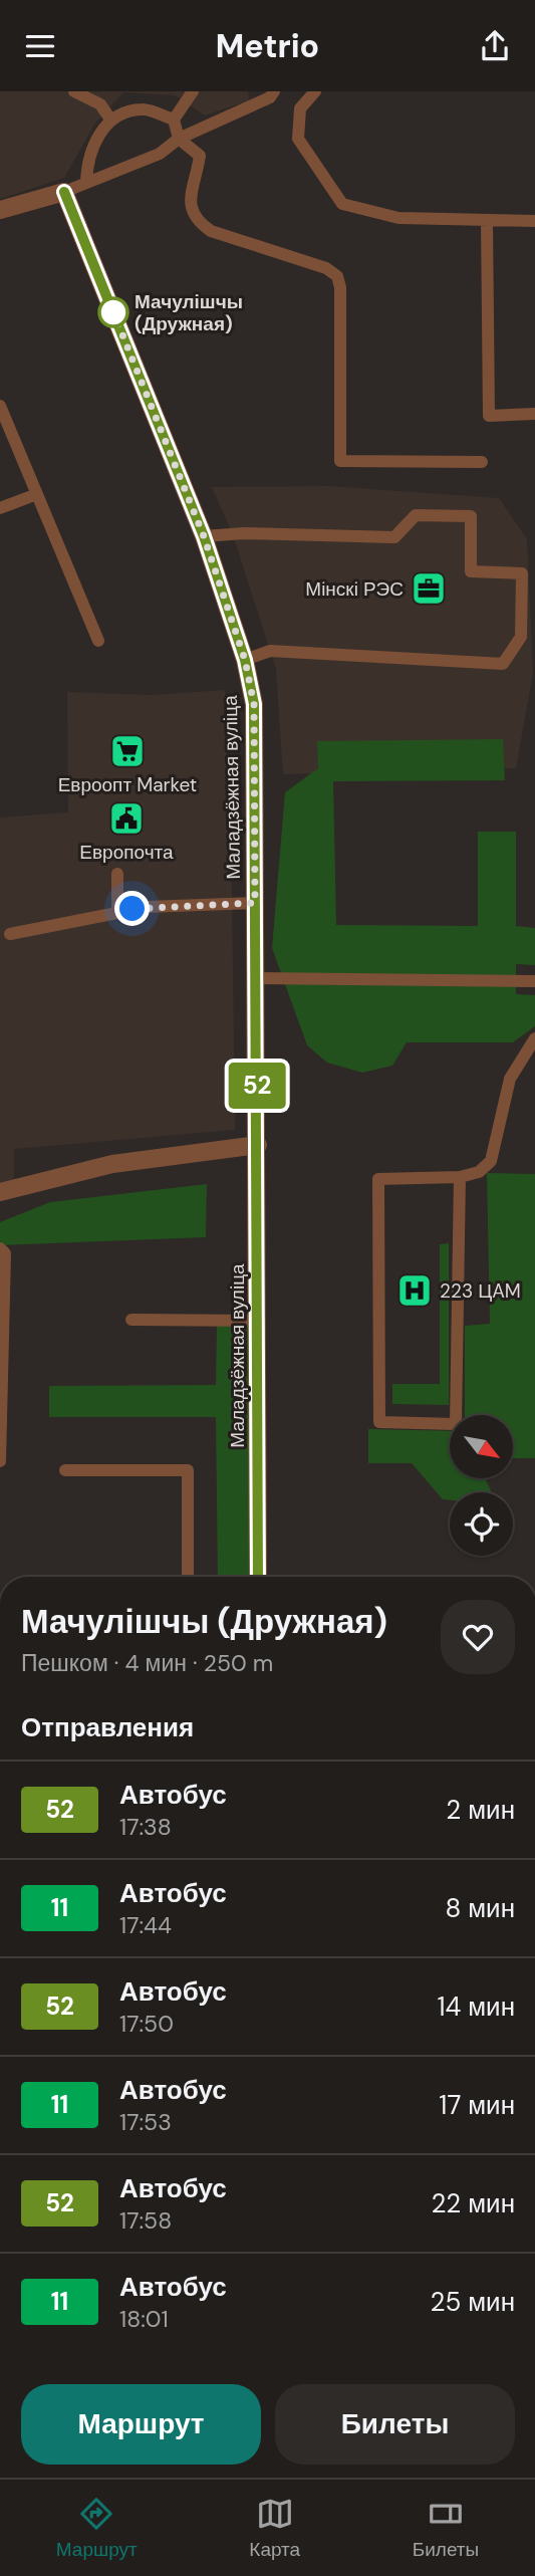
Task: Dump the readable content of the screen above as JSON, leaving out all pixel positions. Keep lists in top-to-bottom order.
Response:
{
  "streets": {
    "street": ["Маладзёжная вуліца"]
  },
  "places": {
    "other": ["Мачулішчы (Дружная)"],
    "office": ["Мінскі РЭС"],
    "supermarket": ["Евроопт Market"],
    "public building": ["Европочта"],
    "hospital": ["223 ЦAM"]
  },
  "lines": ["bus line 52"],
  "north": "bottom right",
  "page": {
    "header": "Metrio",
    "on_map": "52",
    "heading": [
      ["Мачулішчы (Дружная)", "Пешком · 4 мин · 250 m"],
      "Отправления"
    ],
    "list": [
      {
        "mark": "52",
        "name": "Автобус",
        "note": "17:38",
        "value": "2 мин"
      },
      {
        "mark": "11",
        "name": "Автобус",
        "note": "17:44",
        "value": "8 мин"
      },
      {
        "mark": "52",
        "name": "Автобус",
        "note": "17:50",
        "value": "14 мин"
      },
      {
        "mark": "11",
        "name": "Автобус",
        "note": "17:53",
        "value": "17 мин"
      },
      {
        "mark": "52",
        "name": "Автобус",
        "note": "17:58",
        "value": "22 мин"
      },
      {
        "mark": "11",
        "name": "Автобус",
        "note": "18:01",
        "value": "25 мин"
      }
    ],
    "buttons": ["Маршрут", "Билеты"],
    "tabs": ["Маршрут", "Карта", "Билеты"]
  }
}
